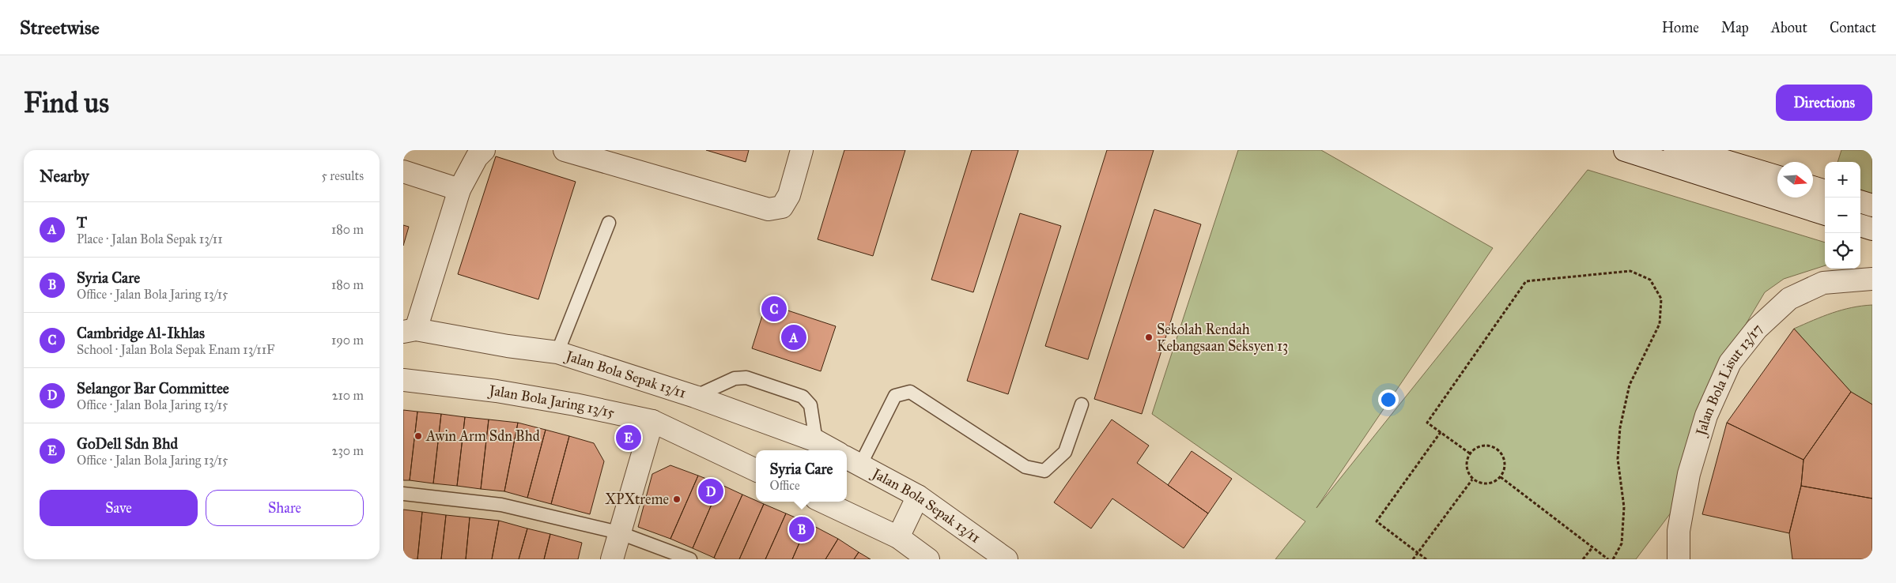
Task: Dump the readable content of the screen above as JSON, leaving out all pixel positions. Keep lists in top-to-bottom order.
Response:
{
  "streets": {
    "street": ["Jalan Bola Sepak 13/11", "Jalan Bola Lisut 13/17", "Jalan Bola Jaring 13/15"]
  },
  "places": ["Sekolah Rendah Kebangsaan Seksyen 13", "Awin Arm Sdn Bhd", "XPXtreme"],
  "north": "right",
  "page": {
    "header": "Streetwise",
    "nav": [
      "Home",
      "Map",
      "About",
      "Contact"
    ],
    "buttons": [
      "Directions",
      ["Save", "Share"]
    ],
    "title": "Find us",
    "heading": ["Nearby", "5 results"],
    "map_buttons": ["+", "−"],
    "list": [
      {
        "mark": "A",
        "name": "T",
        "note": "Place · Jalan Bola Sepak 13/11",
        "value": "180 m"
      },
      {
        "mark": "B",
        "name": "Syria Care",
        "note": "Office · Jalan Bola Jaring 13/15",
        "value": "180 m"
      },
      {
        "mark": "C",
        "name": "Cambridge Al-Ikhlas",
        "note": "School · Jalan Bola Sepak Enam 13/11F",
        "value": "190 m"
      },
      {
        "mark": "D",
        "name": "Selangor Bar Committee",
        "note": "Office · Jalan Bola Jaring 13/15",
        "value": "210 m"
      },
      {
        "mark": "E",
        "name": "GoDell Sdn Bhd",
        "note": "Office · Jalan Bola Jaring 13/15",
        "value": "230 m"
      }
    ],
    "pins": [
      "C",
      "A",
      "E",
      "D",
      "B"
    ],
    "popup": ["Syria Care", "Office"]
  }
}
